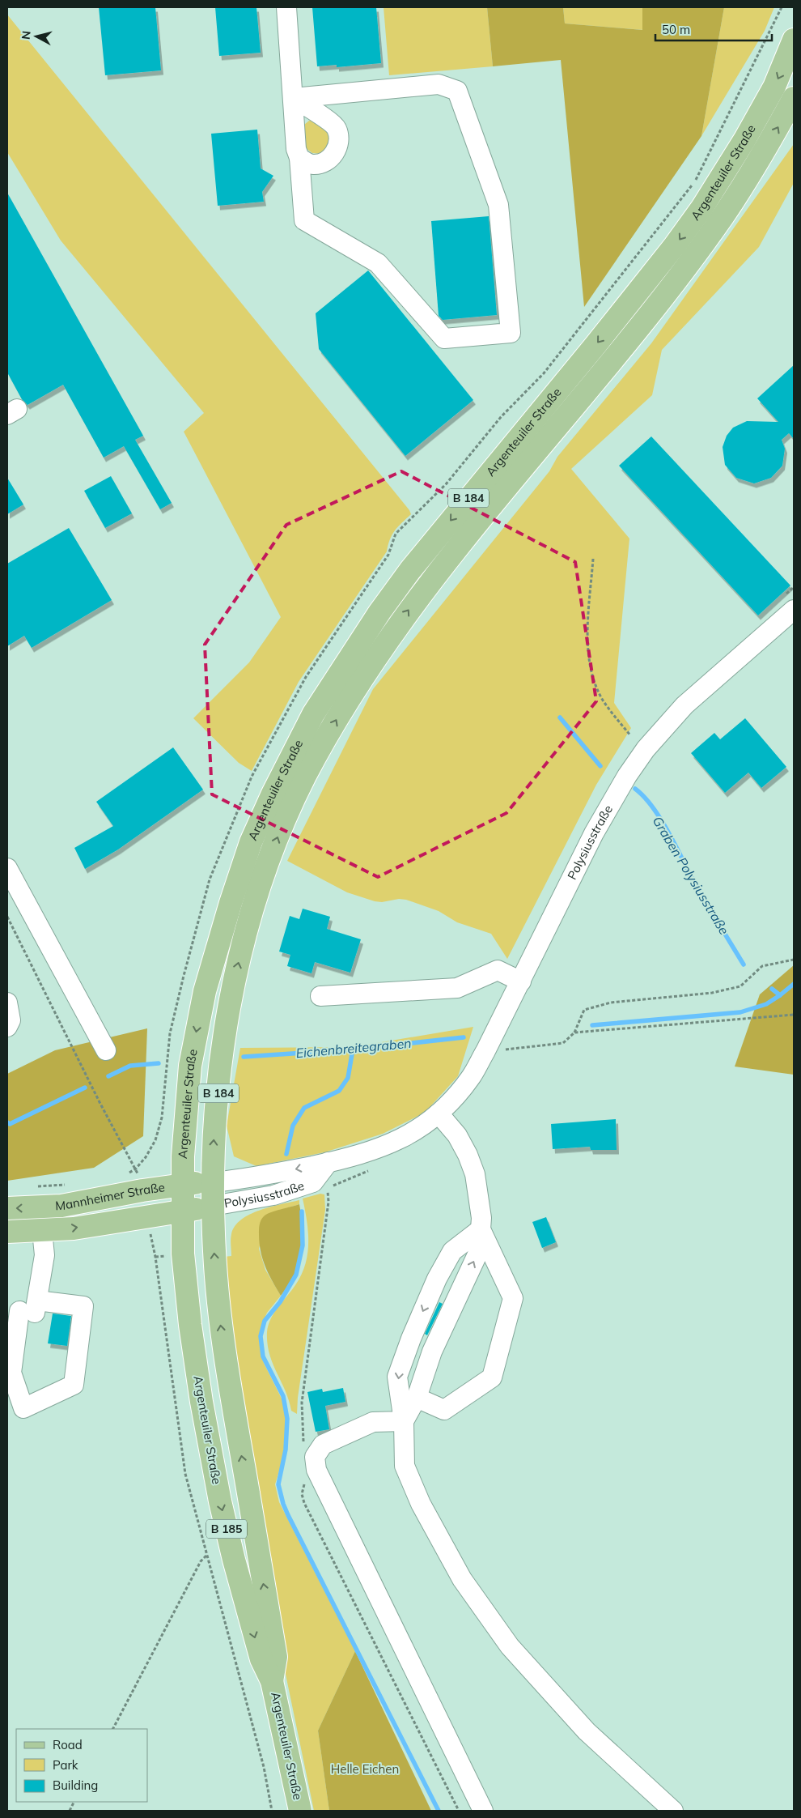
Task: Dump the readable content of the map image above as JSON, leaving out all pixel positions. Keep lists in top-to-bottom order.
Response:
{
  "streets": {
    "main road": [
      "Argenteuiler Straße",
      "B 184",
      "Mannheimer Straße",
      "B 185"
    ],
    "street": ["Polysiusstraße"]
  },
  "crossings": [
    ["Argenteuiler Straße", "Polysiusstraße"],
    ["Argenteuiler Straße", "Mannheimer Straße"],
    ["Polysiusstraße", "Mannheimer Straße"]
  ],
  "water": ["Graben Polysiusstraße", "Eichenbreitegraben"],
  "parks": ["Helle Eichen"],
  "legend": ["Road", "Park", "Building"],
  "scale_bar": "50 m",
  "north": "left"
}
